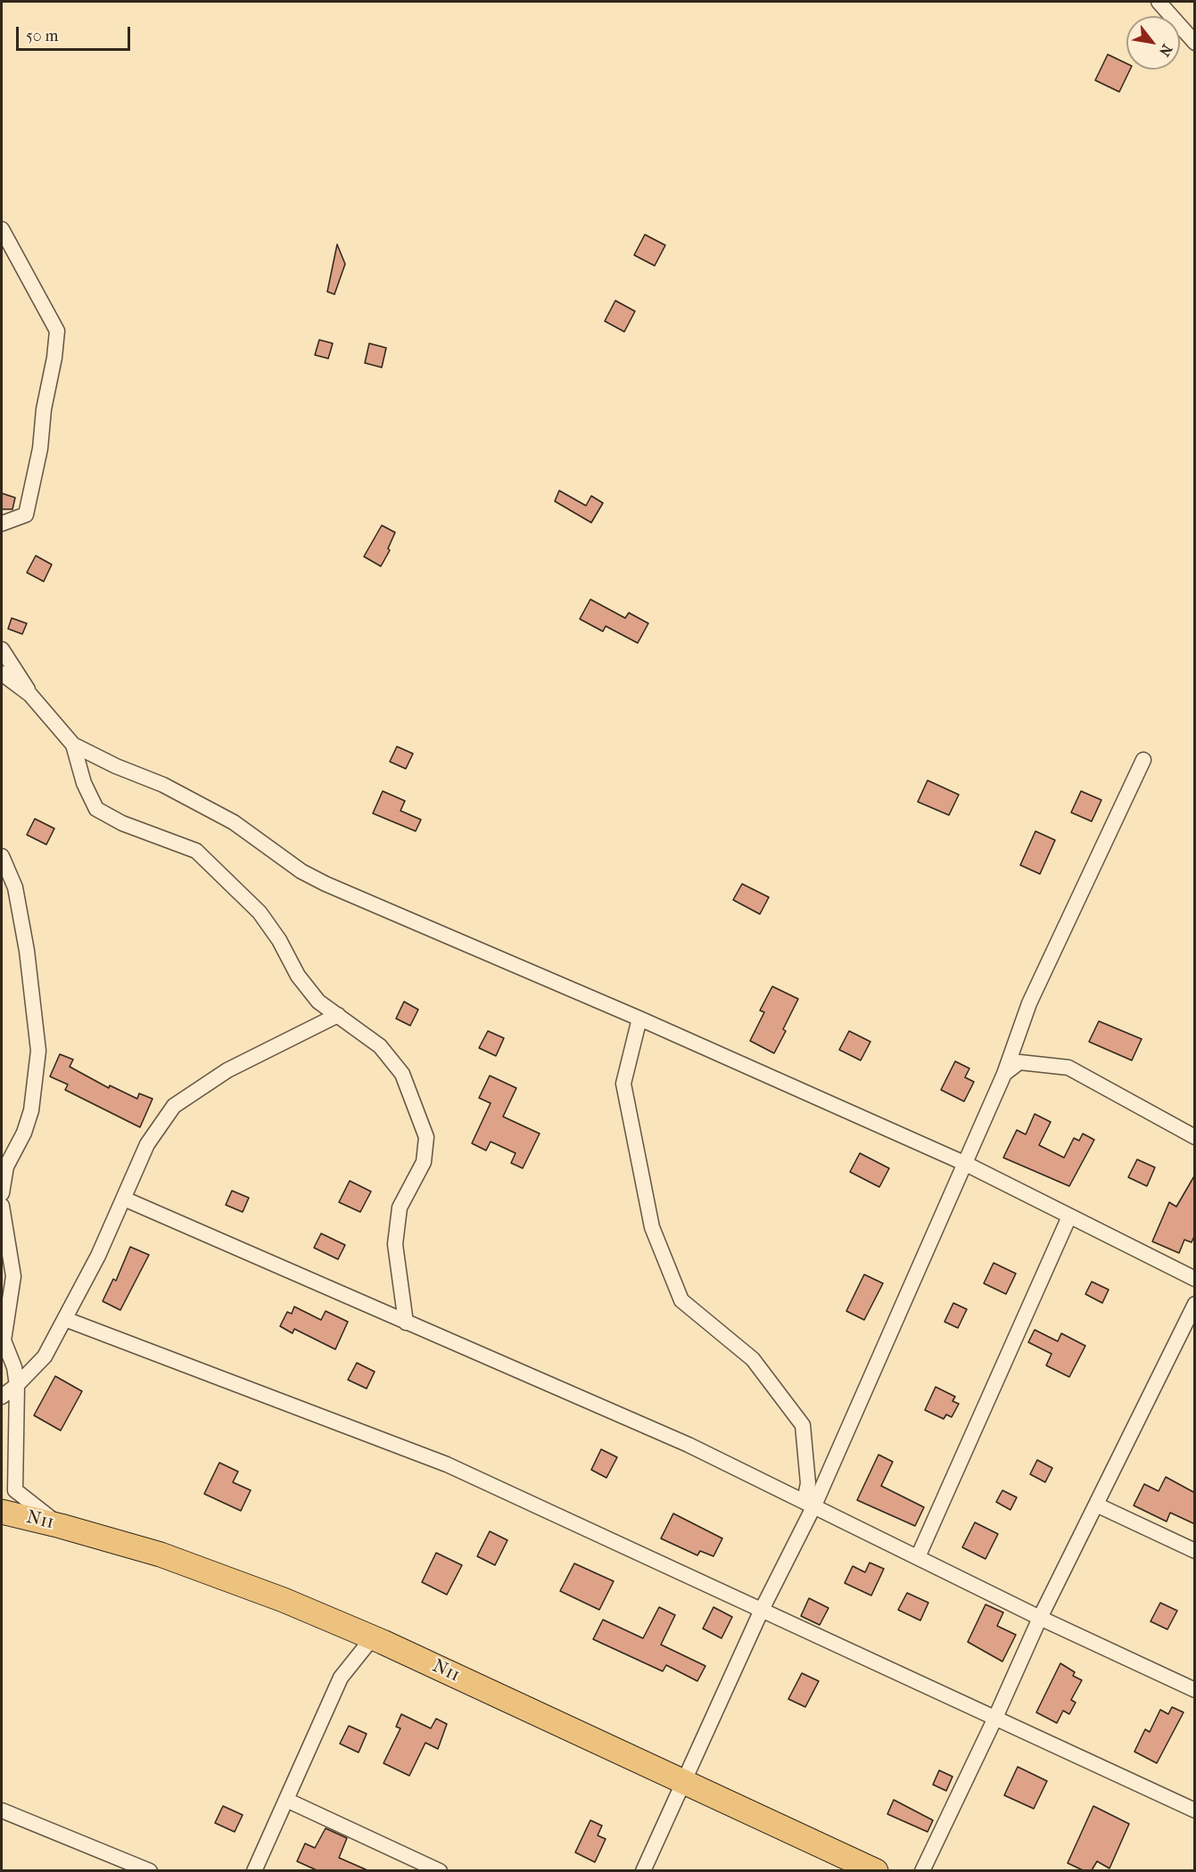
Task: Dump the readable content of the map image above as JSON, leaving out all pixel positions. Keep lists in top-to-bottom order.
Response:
{
  "streets": {
    "main road": ["N11"]
  },
  "scale_bar": "50 m",
  "north": "bottom right"
}
